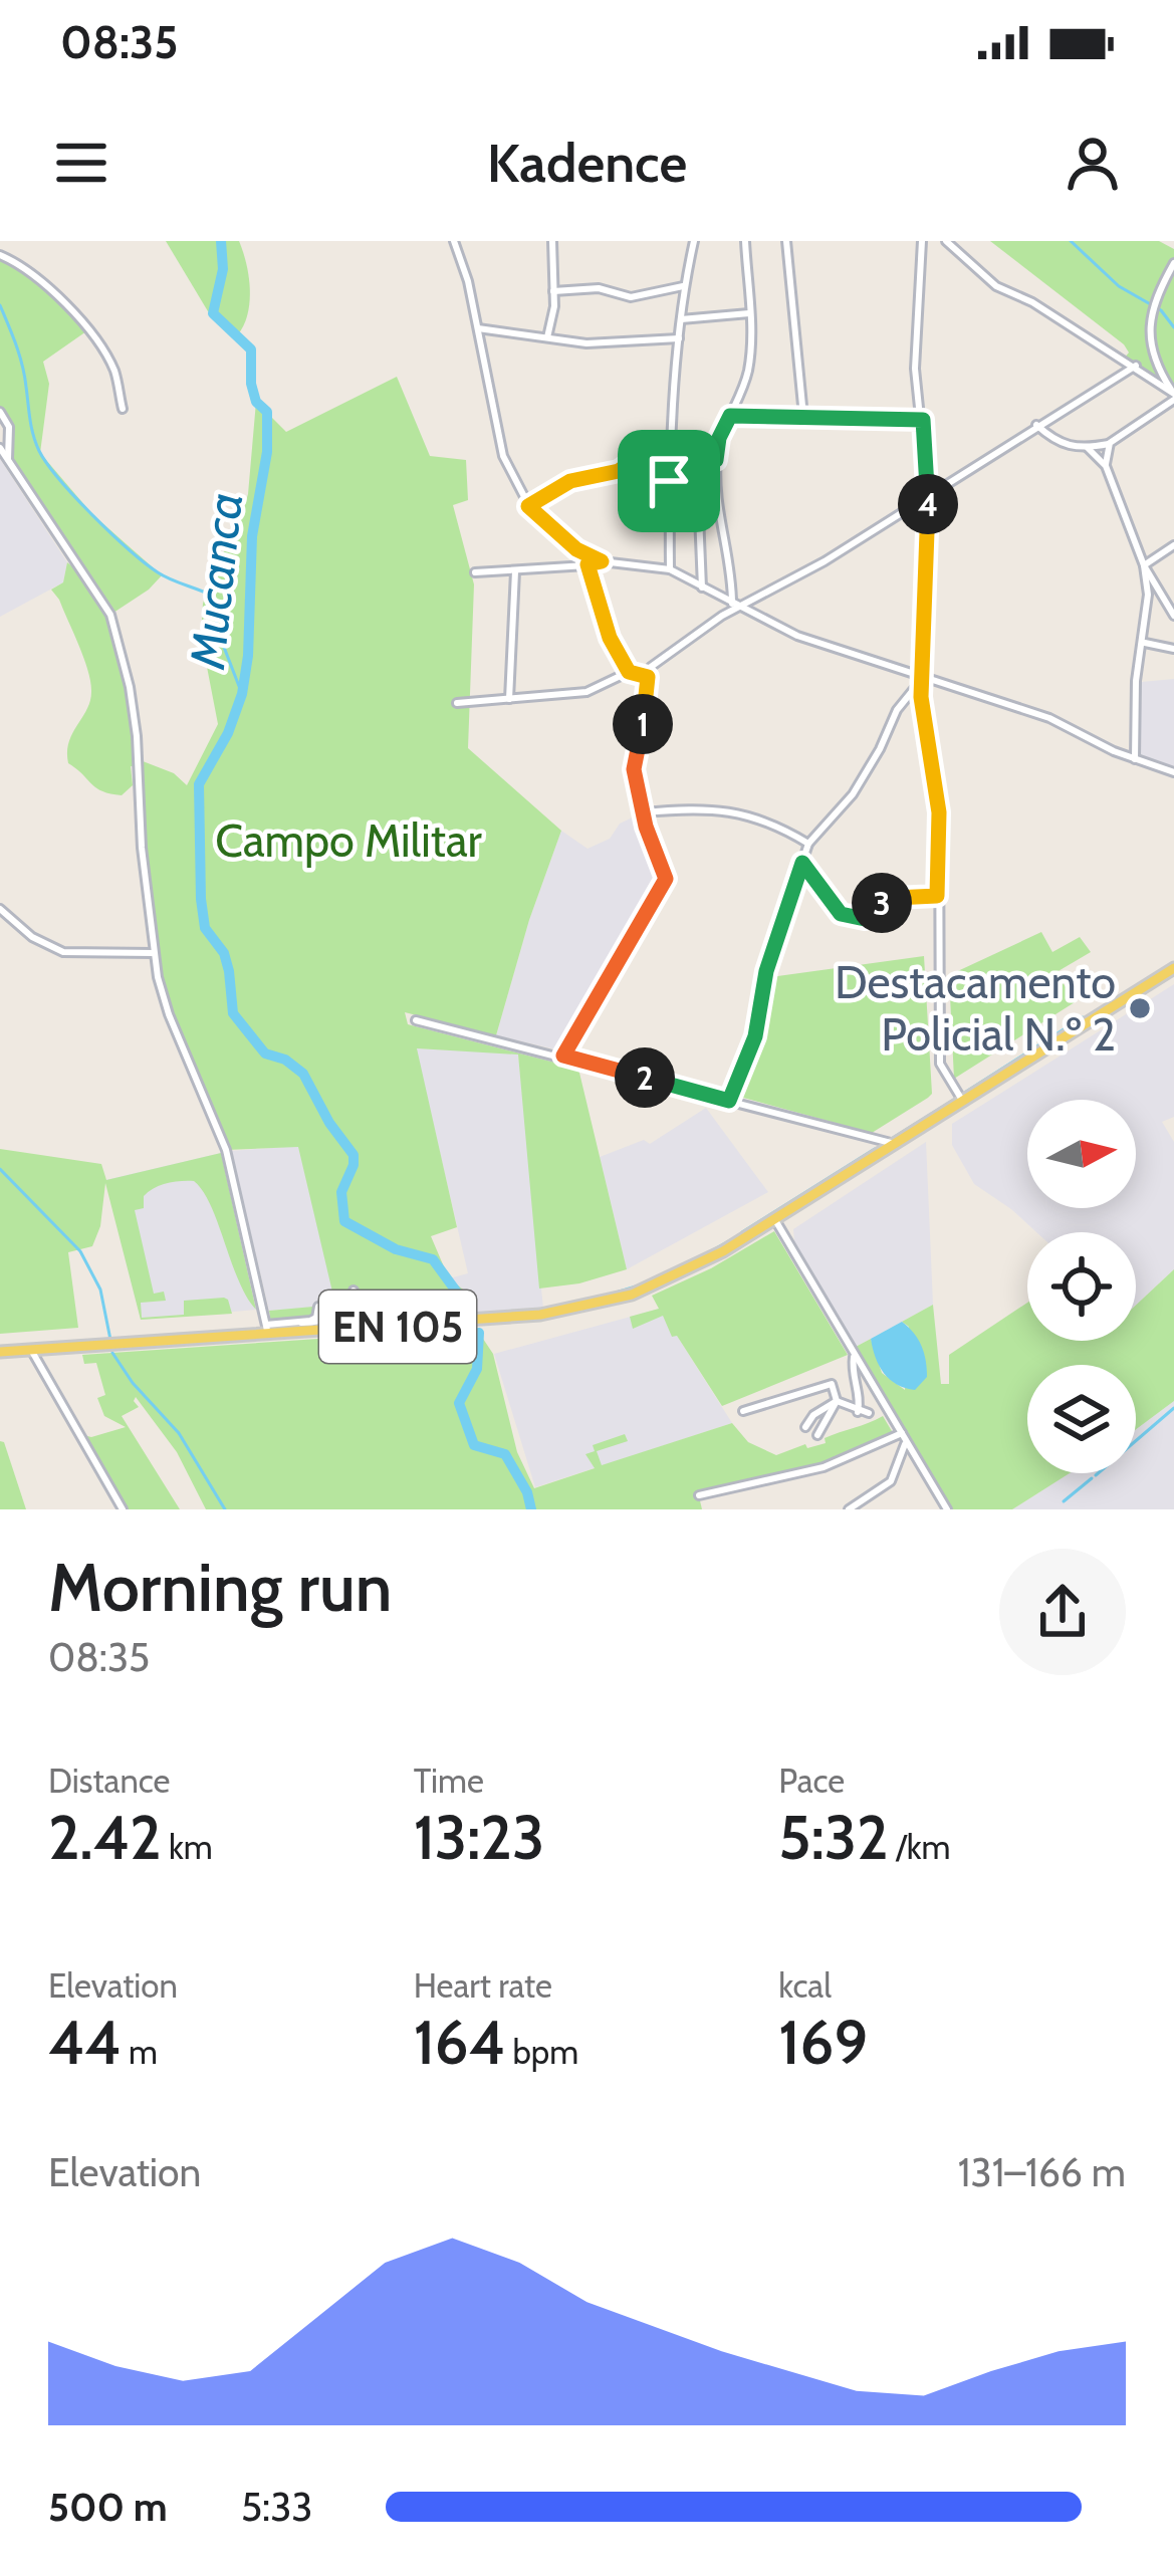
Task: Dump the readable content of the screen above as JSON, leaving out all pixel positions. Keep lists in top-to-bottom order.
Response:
{
  "streets": {
    "main road": ["EN 105"]
  },
  "water": ["Mucanca"],
  "parks": ["Campo Militar"],
  "places": ["Destacamento Policial N.º 2"],
  "north": "right",
  "page": {
    "status": "08:35",
    "header": "Kadence",
    "pins": [
      "4",
      "1",
      "3",
      "2"
    ],
    "heading": ["Morning run", "08:35"],
    "stats": [
      ["Distance", "2.42 km"],
      ["Time", "13:23"],
      ["Pace", "5:32 /km"],
      ["Elevation", "44 m"],
      ["Heart rate", "164 bpm"],
      ["kcal", "169"]
    ],
    "chart": ["Elevation", "131–166 m"],
    "list": [
      {
        "name": "500 m",
        "note": "5:33"
      }
    ]
  }
}
